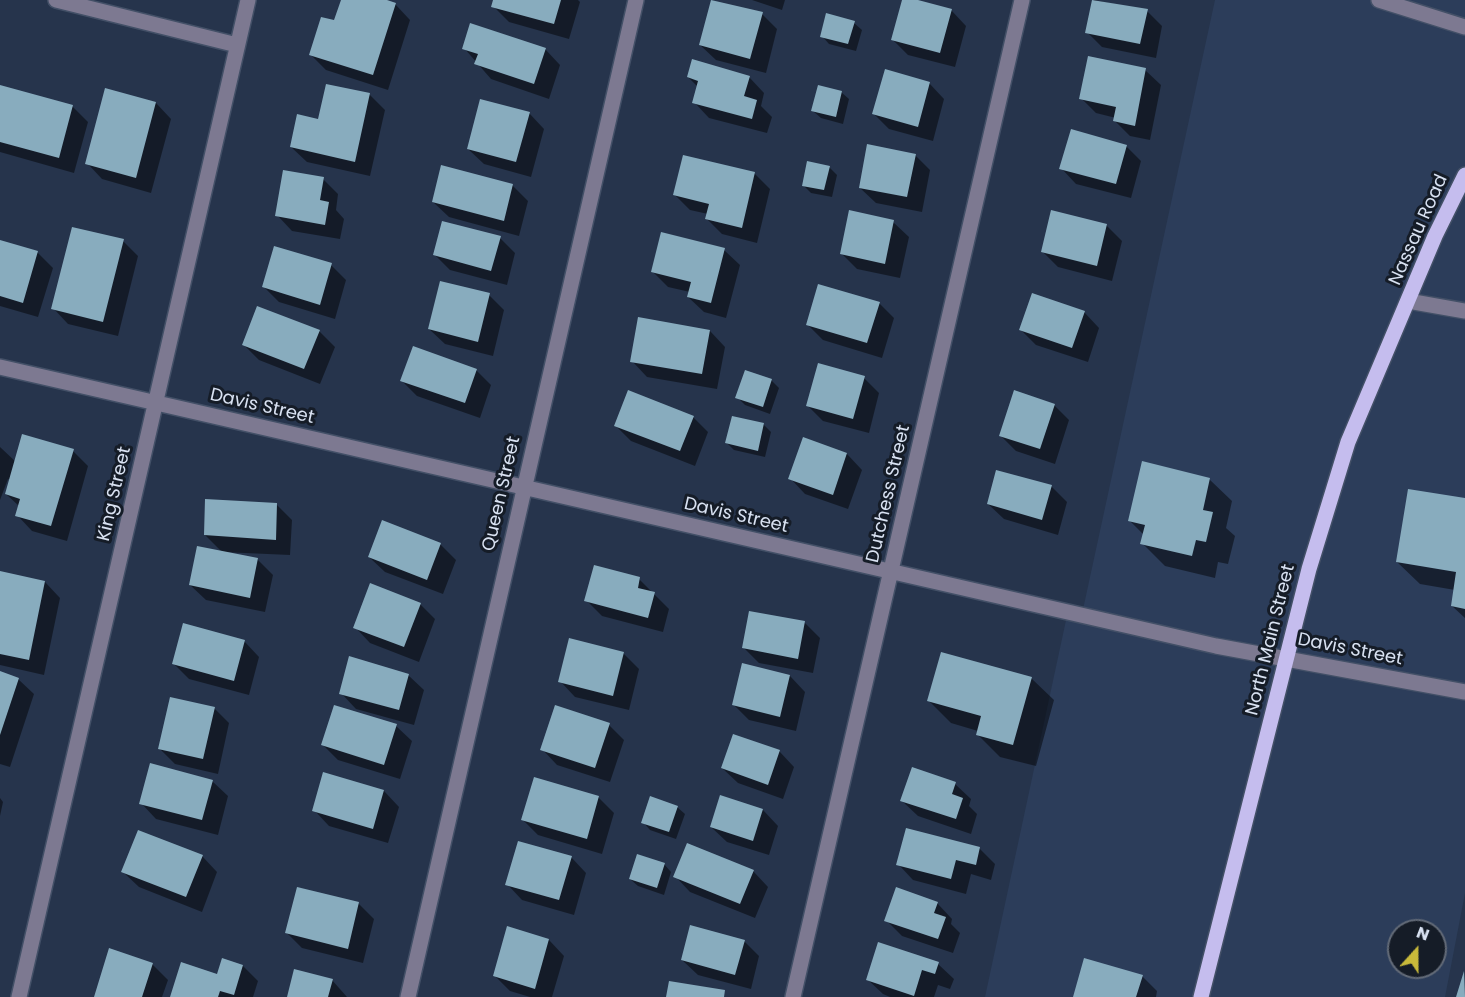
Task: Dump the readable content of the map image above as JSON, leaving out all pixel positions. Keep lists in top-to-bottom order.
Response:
{
  "streets": {
    "main road": ["Nassau Road", "North Main Street"],
    "street": [
      "Davis Street",
      "King Street",
      "Queen Street",
      "Dutchess Street"
    ]
  },
  "crossings": [
    ["Nassau Road", "North Main Street"],
    ["Davis Street", "King Street"],
    ["Davis Street", "Queen Street"],
    ["Davis Street", "Dutchess Street"],
    ["Davis Street", "North Main Street"]
  ],
  "north": "top"
}
